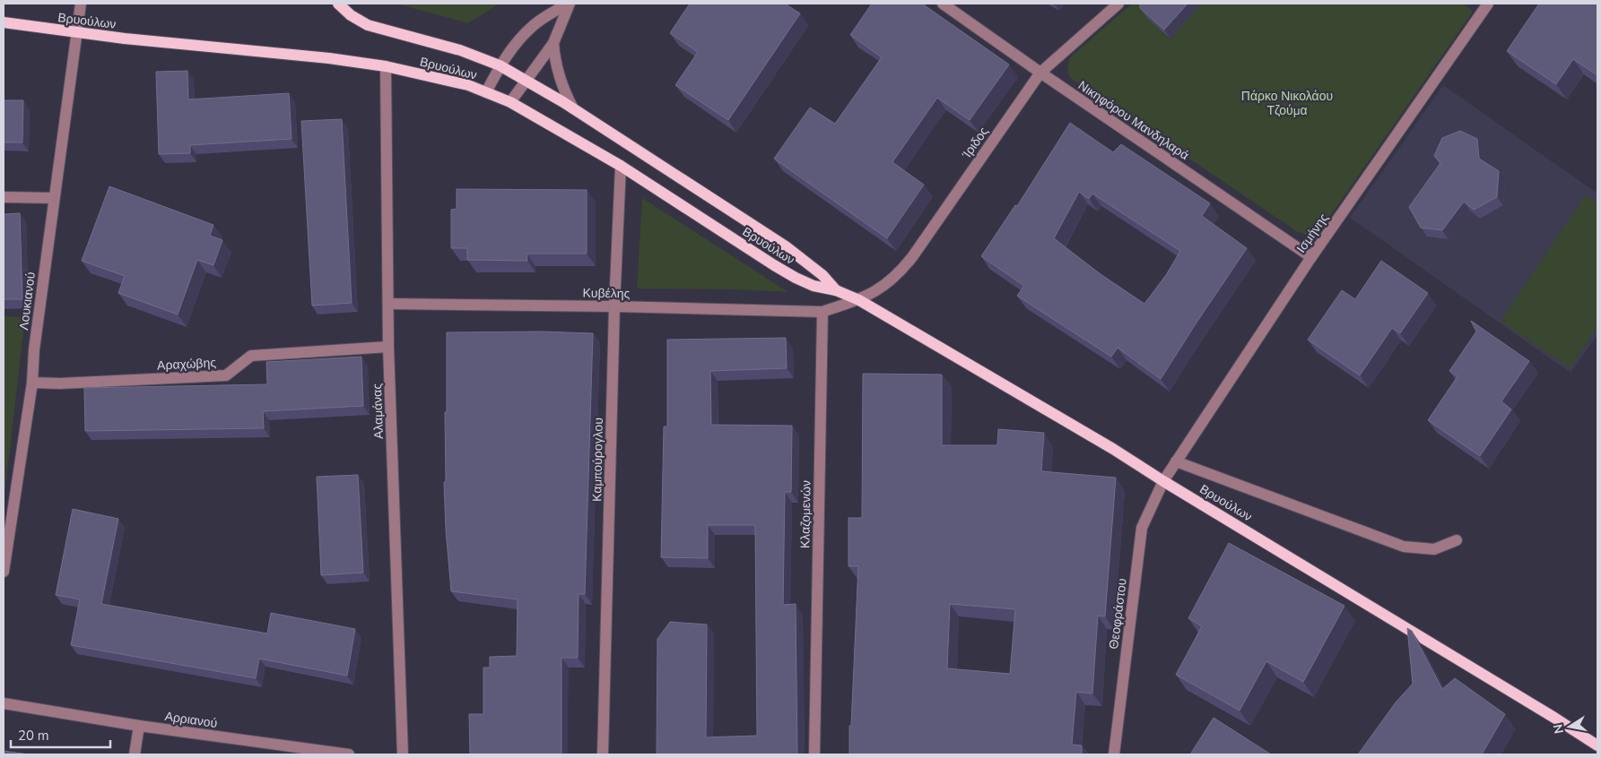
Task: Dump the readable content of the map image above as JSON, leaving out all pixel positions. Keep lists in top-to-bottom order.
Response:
{
  "streets": {
    "main road": ["Βρυούλων"],
    "street": [
      "Νικηφόρου Μανδηλαρά",
      "Ίριδος",
      "Ισμήνης",
      "Κυβέλης",
      "Λουκιανού",
      "Αραχώβης",
      "Αλαμάνας",
      "Καμπούρογλου",
      "Κλαζομενών",
      "Θεοφράστου",
      "Αρριανού"
    ]
  },
  "crossings": [
    ["Βρυούλων", "Ίριδος"],
    ["Βρυούλων", "Ισμήνης"],
    ["Βρυούλων", "Λουκιανού"],
    ["Βρυούλων", "Αλαμάνας"],
    ["Βρυούλων", "Καμπούρογλου"],
    ["Βρυούλων", "Θεοφράστου"],
    ["Νικηφόρου Μανδηλαρά", "Ίριδος"],
    ["Νικηφόρου Μανδηλαρά", "Ισμήνης"],
    ["Ισμήνης", "Θεοφράστου"],
    ["Κυβέλης", "Αλαμάνας"],
    ["Κυβέλης", "Καμπούρογλου"],
    ["Κυβέλης", "Κλαζομενών"],
    ["Λουκιανού", "Αραχώβης"],
    ["Αραχώβης", "Αλαμάνας"]
  ],
  "parks": ["Πάρκο Νικολάου Τζούμα"],
  "scale_bar": "20 m",
  "north": "left"
}
